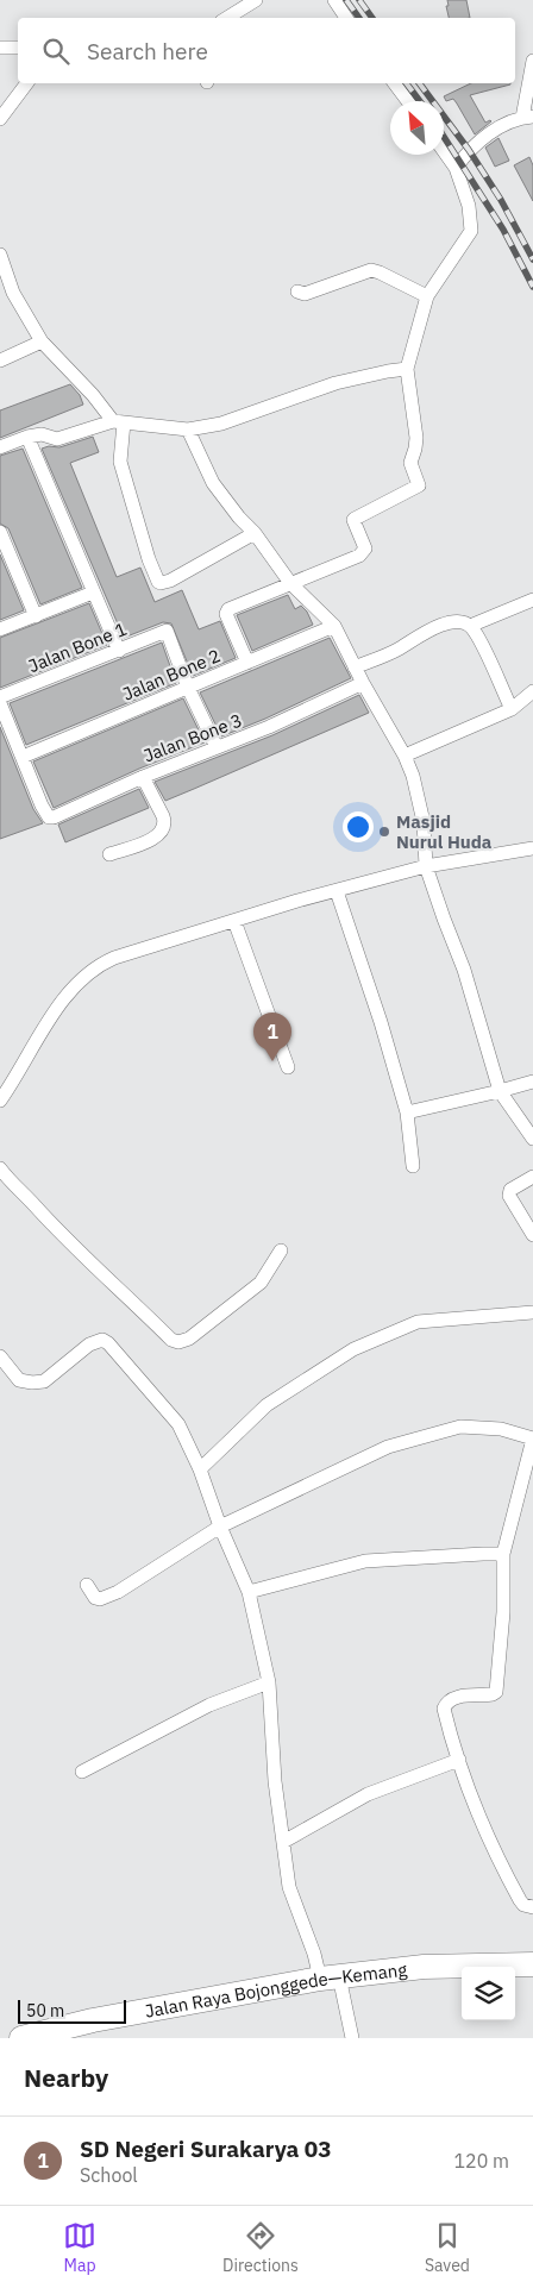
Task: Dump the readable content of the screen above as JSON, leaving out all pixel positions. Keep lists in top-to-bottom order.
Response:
{
  "streets": {
    "highway": ["Jalan Raya Bojonggede—Kemang"],
    "street": ["Jalan Bone 1", "Jalan Bone 2", "Jalan Bone 3"]
  },
  "crossings": [
    ["Jalan Bone 1", "Jalan Bone 2"],
    ["Jalan Bone 2", "Jalan Bone 3"]
  ],
  "places": ["Masjid Nurul Huda"],
  "scale_bar": "50 m",
  "north": "top left",
  "page": {
    "search": "Search here",
    "pins": "1",
    "scale": "50 m",
    "heading": "Nearby",
    "list": [
      {
        "mark": "1",
        "name": "SD Negeri Surakarya 03",
        "note": "School",
        "value": "120 m"
      }
    ],
    "nav": ["Map", "Directions", "Saved"]
  }
}
